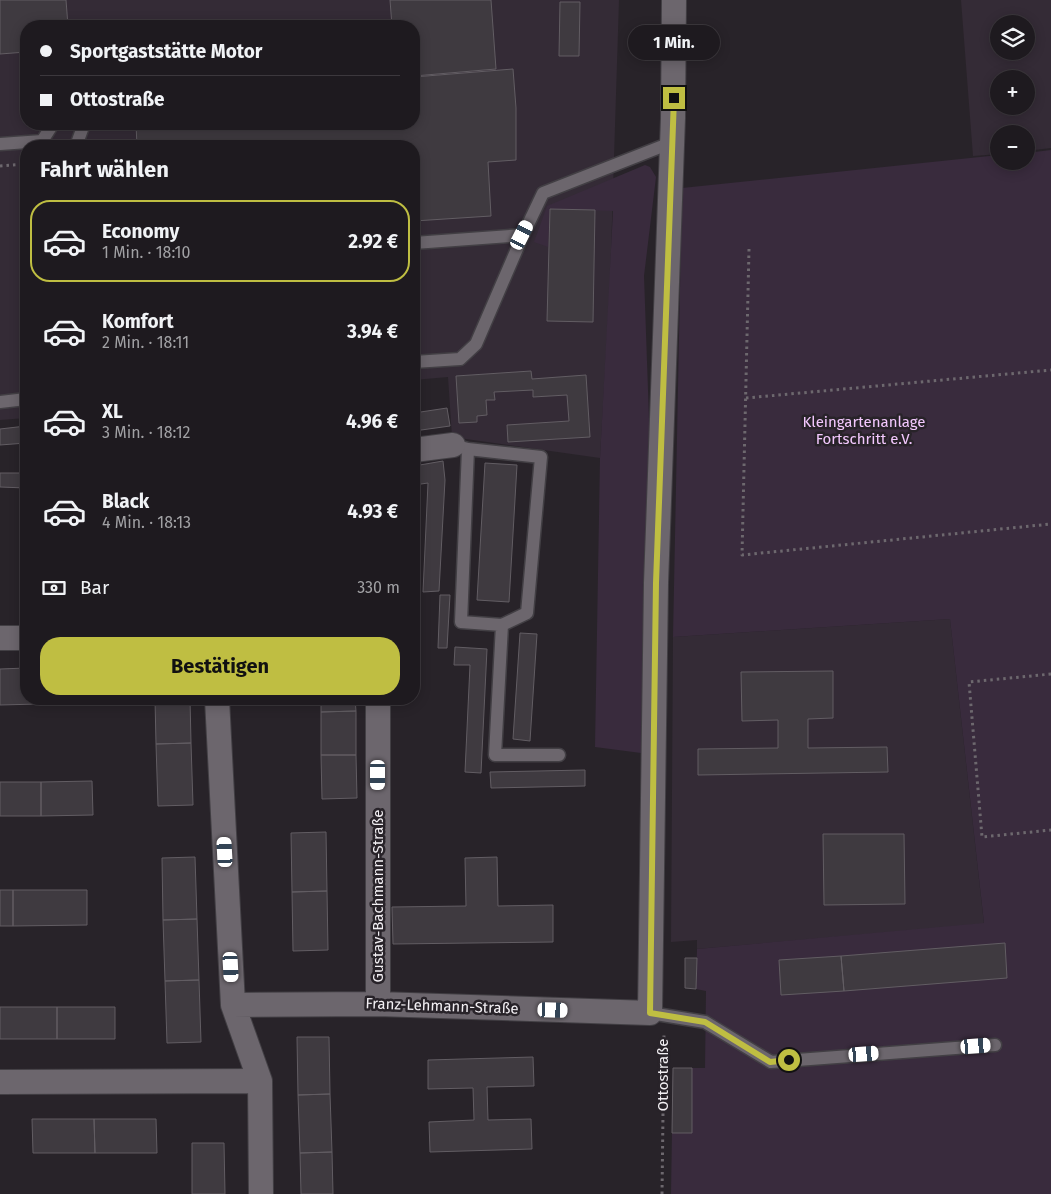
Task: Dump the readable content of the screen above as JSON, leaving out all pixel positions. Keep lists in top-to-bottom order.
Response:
{
  "streets": {
    "street": ["Gustav-Bachmann-Straße", "Franz-Lehmann-Straße"],
    "path": ["Ottostraße"]
  },
  "crossings": [
    ["Gustav-Bachmann-Straße", "Franz-Lehmann-Straße"],
    ["Franz-Lehmann-Straße", "Ottostraße"]
  ],
  "parks": ["Kleingartenanlage Fortschritt e.V."],
  "page": {
    "map_buttons": ["+", "−"],
    "banner": ["Sportgaststätte Motor", "Ottostraße"],
    "bubble": "1 Min.",
    "heading": "Fahrt wählen",
    "list": [
      {
        "name": "Economy",
        "note": "1 Min. · 18:10",
        "value": "2.92 €"
      },
      {
        "name": "Komfort",
        "note": "2 Min. · 18:11",
        "value": "3.94 €"
      },
      {
        "name": "XL",
        "note": "3 Min. · 18:12",
        "value": "4.96 €"
      },
      {
        "name": "Black",
        "note": "4 Min. · 18:13",
        "value": "4.93 €"
      }
    ],
    "pay": ["Bar", "330 m"],
    "buttons": "Bestätigen"
  }
}
